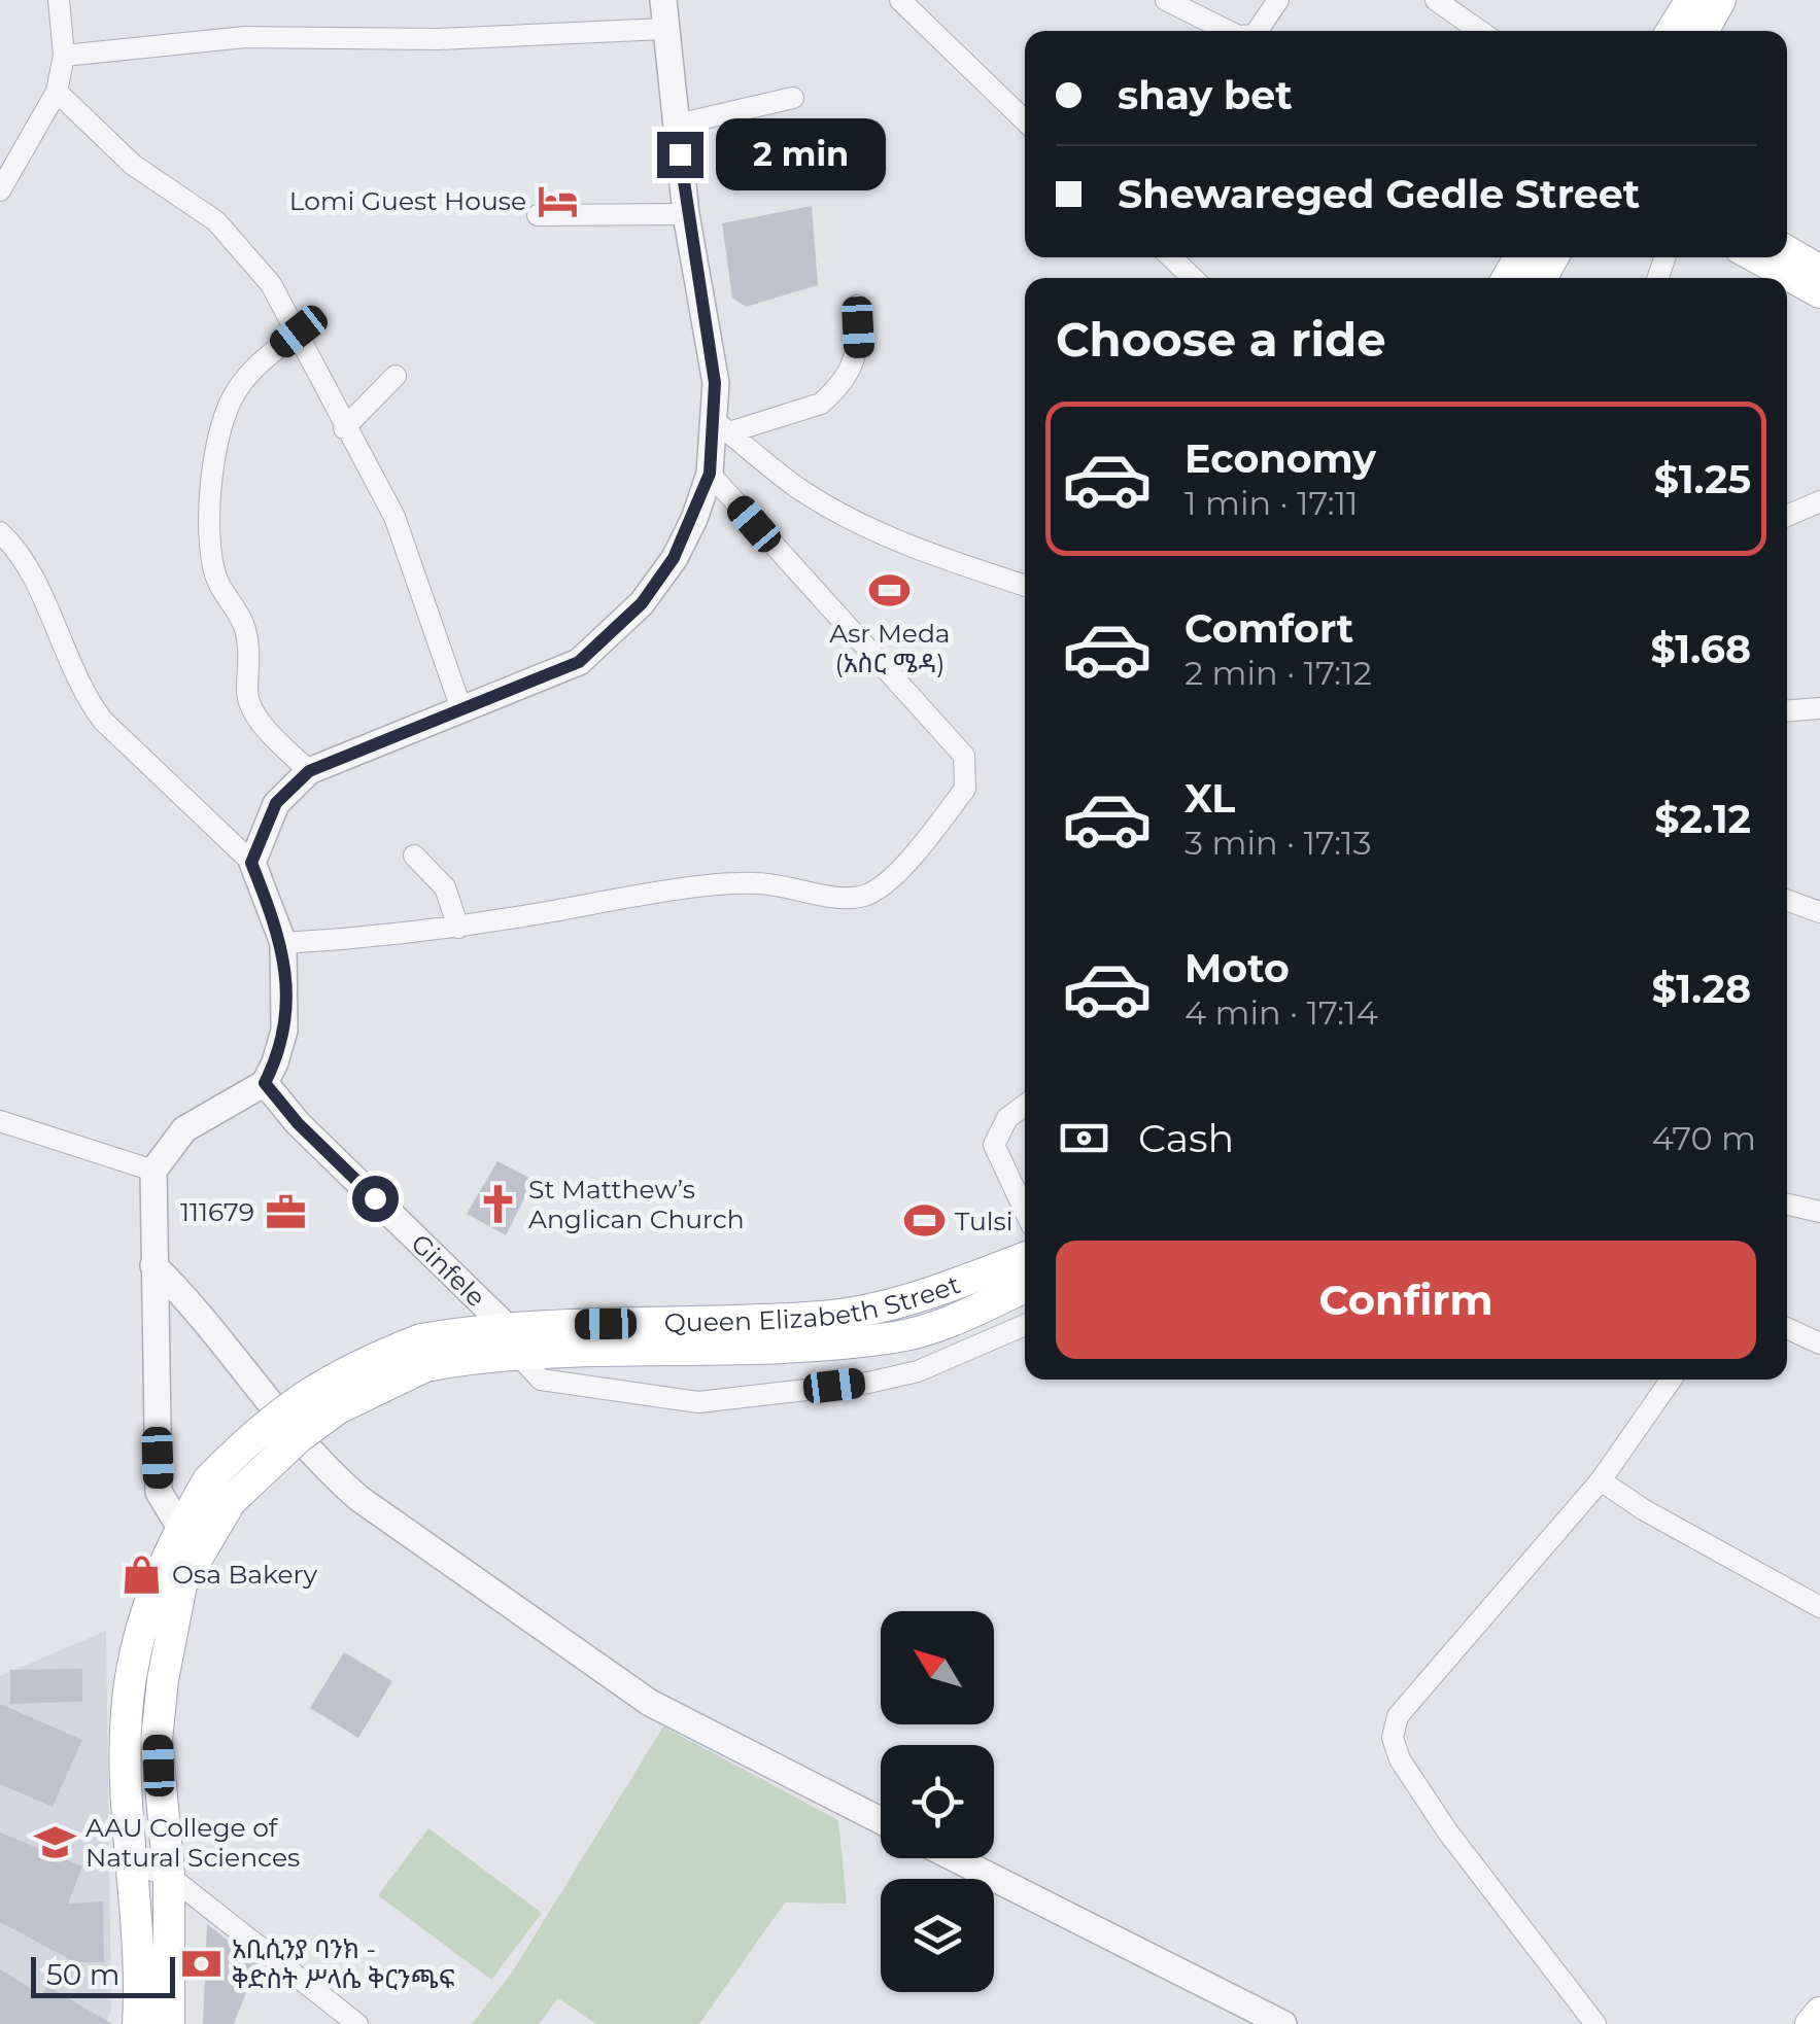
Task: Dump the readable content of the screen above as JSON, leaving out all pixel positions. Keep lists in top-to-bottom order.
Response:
{
  "streets": {
    "main road": ["Queen Elizabeth Street"],
    "street": ["Ginfele"]
  },
  "crossings": [
    ["Ginfele", "Queen Elizabeth Street"]
  ],
  "places": {
    "hotel": ["Lomi Guest House"],
    "sports": ["Asr Meda (አስር ሜዳ)", "Tulsi"],
    "church": ["St Matthew’s Anglican Church"],
    "office": ["111679"],
    "shop": ["Osa Bakery"],
    "school or university": ["AAU College of Natural Sciences"],
    "bank": ["አቢሲንያ ባንክ - ቅድስት ሥላሴ ቅርንጫፍ"]
  },
  "scale_bar": "50 m",
  "north": "top left",
  "page": {
    "banner": ["shay bet", "Shewareged Gedle Street"],
    "bubble": "2 min",
    "heading": "Choose a ride",
    "list": [
      {
        "name": "Economy",
        "note": "1 min · 17:11",
        "value": "$1.25"
      },
      {
        "name": "Comfort",
        "note": "2 min · 17:12",
        "value": "$1.68"
      },
      {
        "name": "XL",
        "note": "3 min · 17:13",
        "value": "$2.12"
      },
      {
        "name": "Moto",
        "note": "4 min · 17:14",
        "value": "$1.28"
      }
    ],
    "pay": ["Cash", "470 m"],
    "buttons": "Confirm",
    "scale": "50 m"
  }
}
